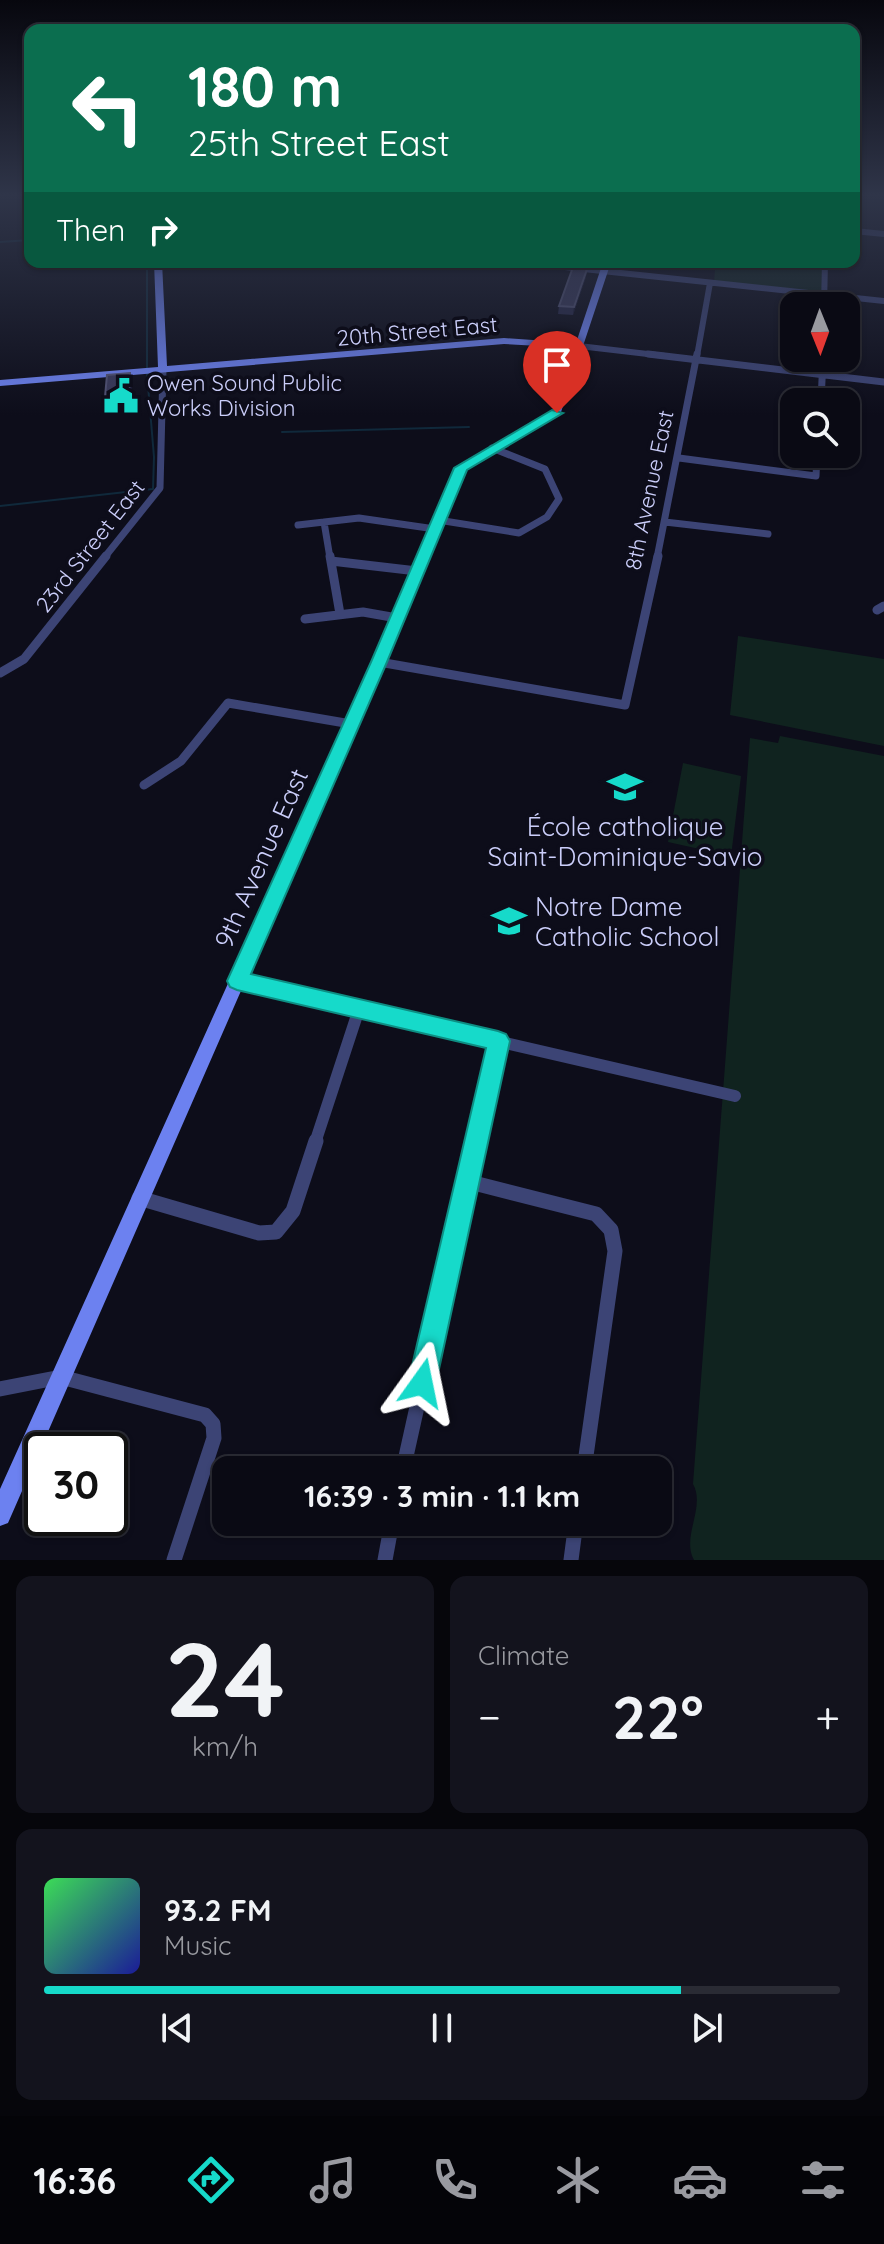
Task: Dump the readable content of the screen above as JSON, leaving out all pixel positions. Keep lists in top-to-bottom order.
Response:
{
  "streets": {
    "street": [
      "20th Street East",
      "8th Avenue East",
      "23rd Street East",
      "9th Avenue East"
    ]
  },
  "crossings": [
    ["20th Street East", "8th Avenue East"],
    ["20th Street East", "23rd Street East"],
    ["20th Street East", "9th Avenue East"],
    ["8th Avenue East", "9th Avenue East"]
  ],
  "places": {
    "public building": ["Owen Sound Public Works Division"],
    "school or university": ["École catholique Saint-Dominique-Savio", "Notre Dame Catholic School"]
  },
  "north": "bottom",
  "page": {
    "turn": ["180 m", "25th Street East"],
    "then": "Then",
    "limit": "30",
    "trip": "16:39 · 3 min · 1.1 km",
    "tile": [
      ["24", "km/h"],
      "Climate"
    ],
    "heat": ["−", "22°", "+"],
    "song": ["93.2 FM", "Music"],
    "tabs": "16:36"
  }
}
